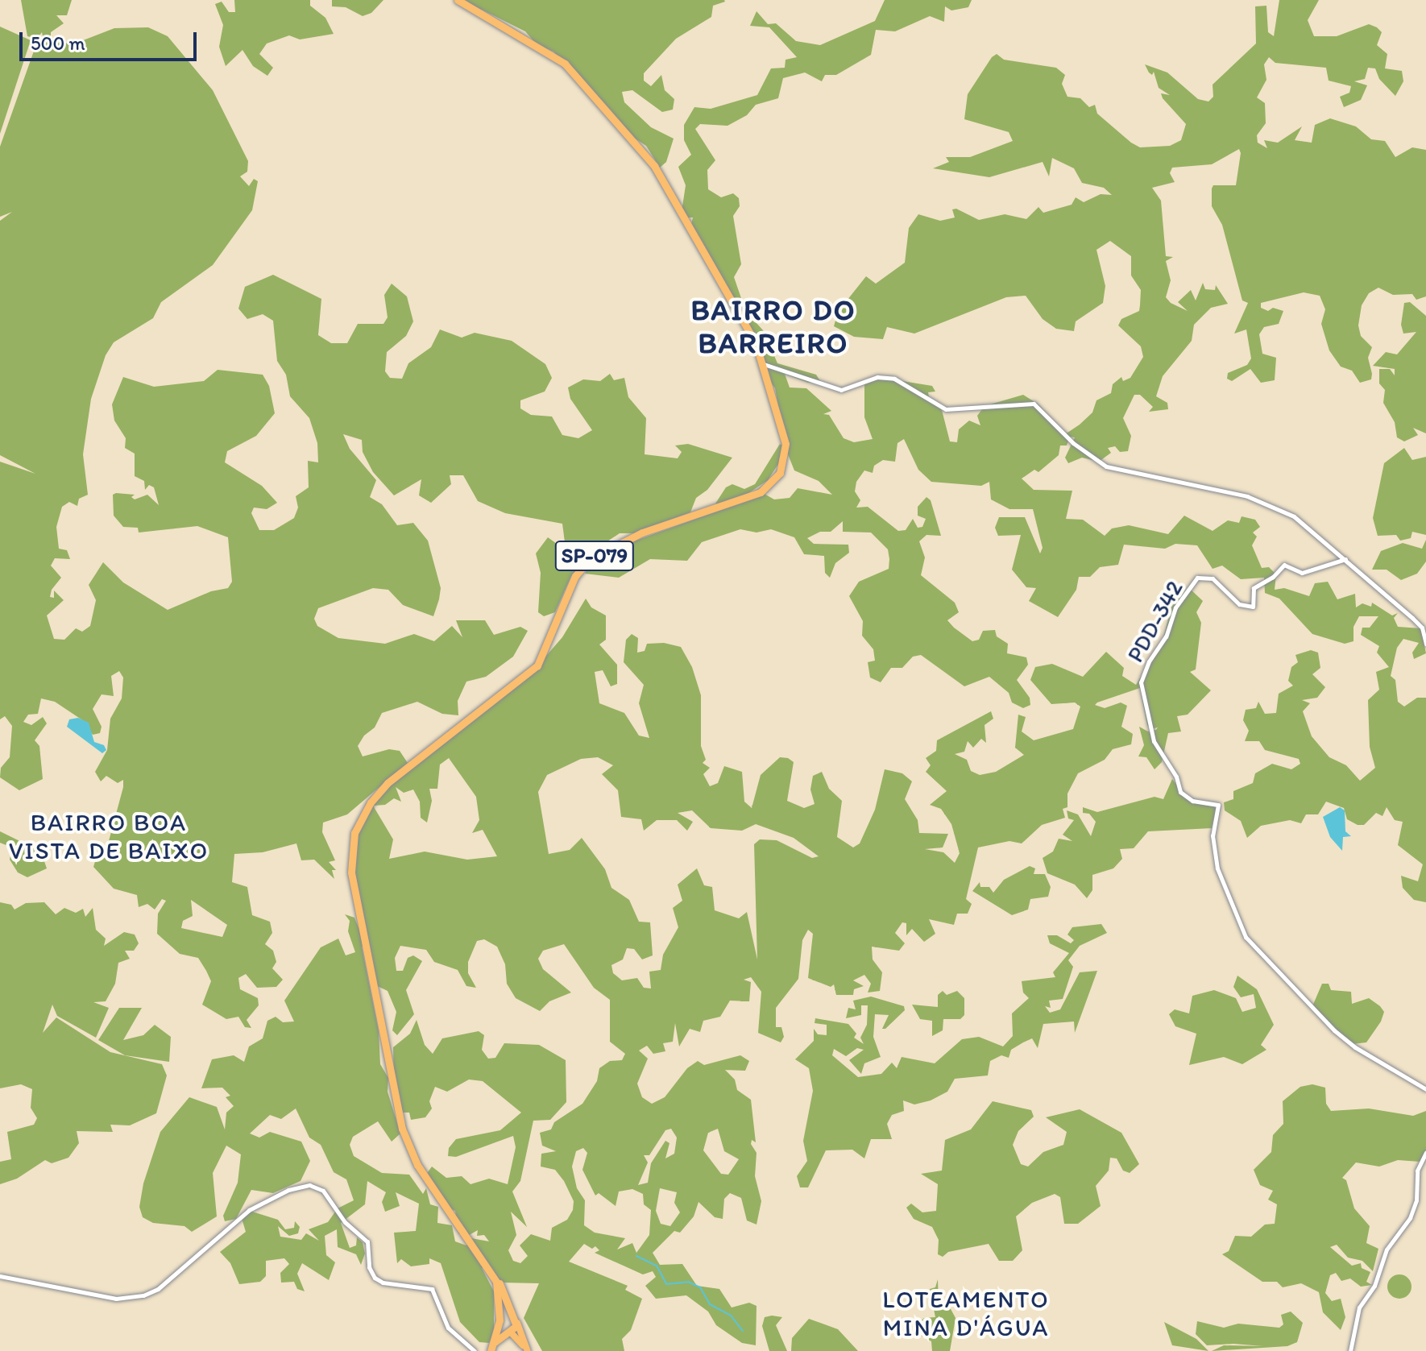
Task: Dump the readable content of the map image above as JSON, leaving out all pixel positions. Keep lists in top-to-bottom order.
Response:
{
  "streets": {
    "highway": ["SP-079"],
    "street": ["PDD-342"]
  },
  "districts": ["BAIRRO DO BARREIRO", "BAIRRO BOA VISTA DE BAIXO", "LOTEAMENTO MINA D'ÁGUA"],
  "scale_bar": "500 m"
}
